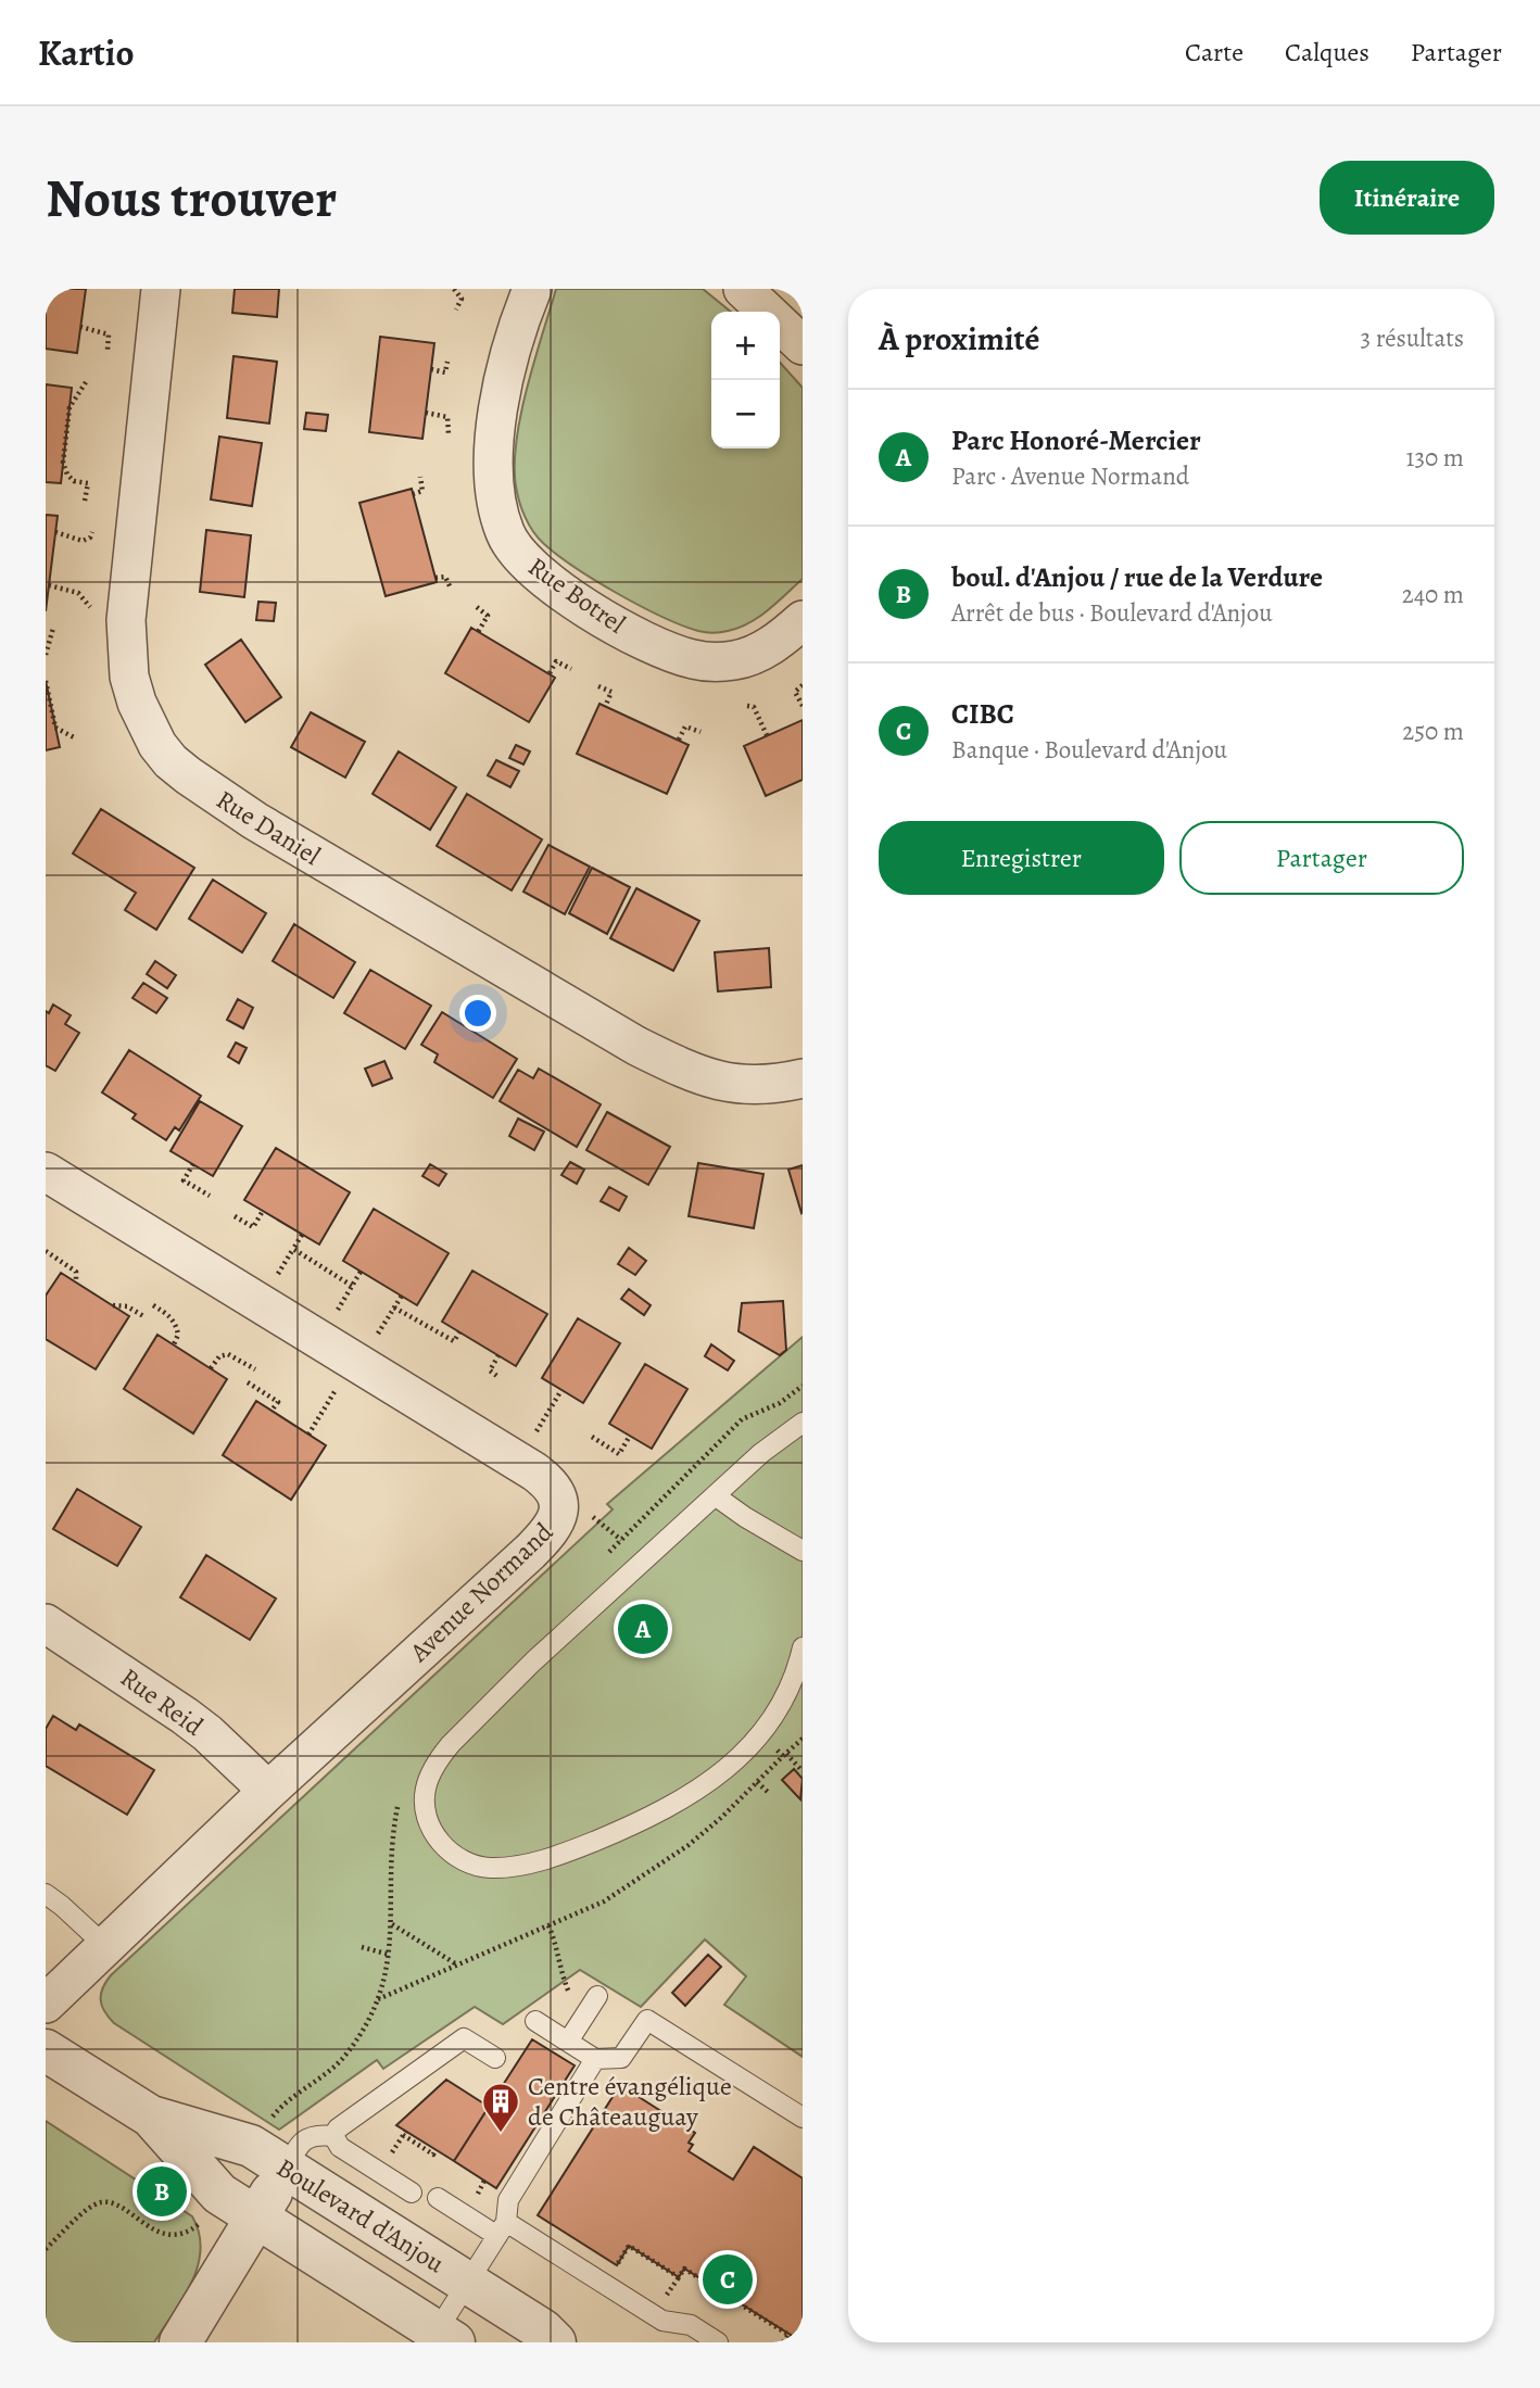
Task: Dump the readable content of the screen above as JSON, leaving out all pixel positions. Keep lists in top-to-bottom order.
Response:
{
  "streets": {
    "street": [
      "Rue Botrel",
      "Rue Daniel",
      "Avenue Normand",
      "Rue Reid",
      "Boulevard d'Anjou"
    ]
  },
  "crossings": [
    ["Avenue Normand", "Rue Reid"]
  ],
  "places": {
    "building": ["Centre évangélique de Châteauguay"]
  },
  "page": {
    "header": "Kartio",
    "nav": ["Carte", "Calques", "Partager"],
    "buttons": [
      "Itinéraire",
      ["Enregistrer", "Partager"]
    ],
    "title": "Nous trouver",
    "heading": ["À proximité", "3 résultats"],
    "map_buttons": ["+", "−"],
    "list": [
      {
        "mark": "A",
        "name": "Parc Honoré-Mercier",
        "note": "Parc · Avenue Normand",
        "value": "130 m"
      },
      {
        "mark": "B",
        "name": "boul. d'Anjou / rue de la Verdure",
        "note": "Arrêt de bus · Boulevard d'Anjou",
        "value": "240 m"
      },
      {
        "mark": "C",
        "name": "CIBC",
        "note": "Banque · Boulevard d'Anjou",
        "value": "250 m"
      }
    ],
    "pins": ["A", "B", "C"]
  }
}
